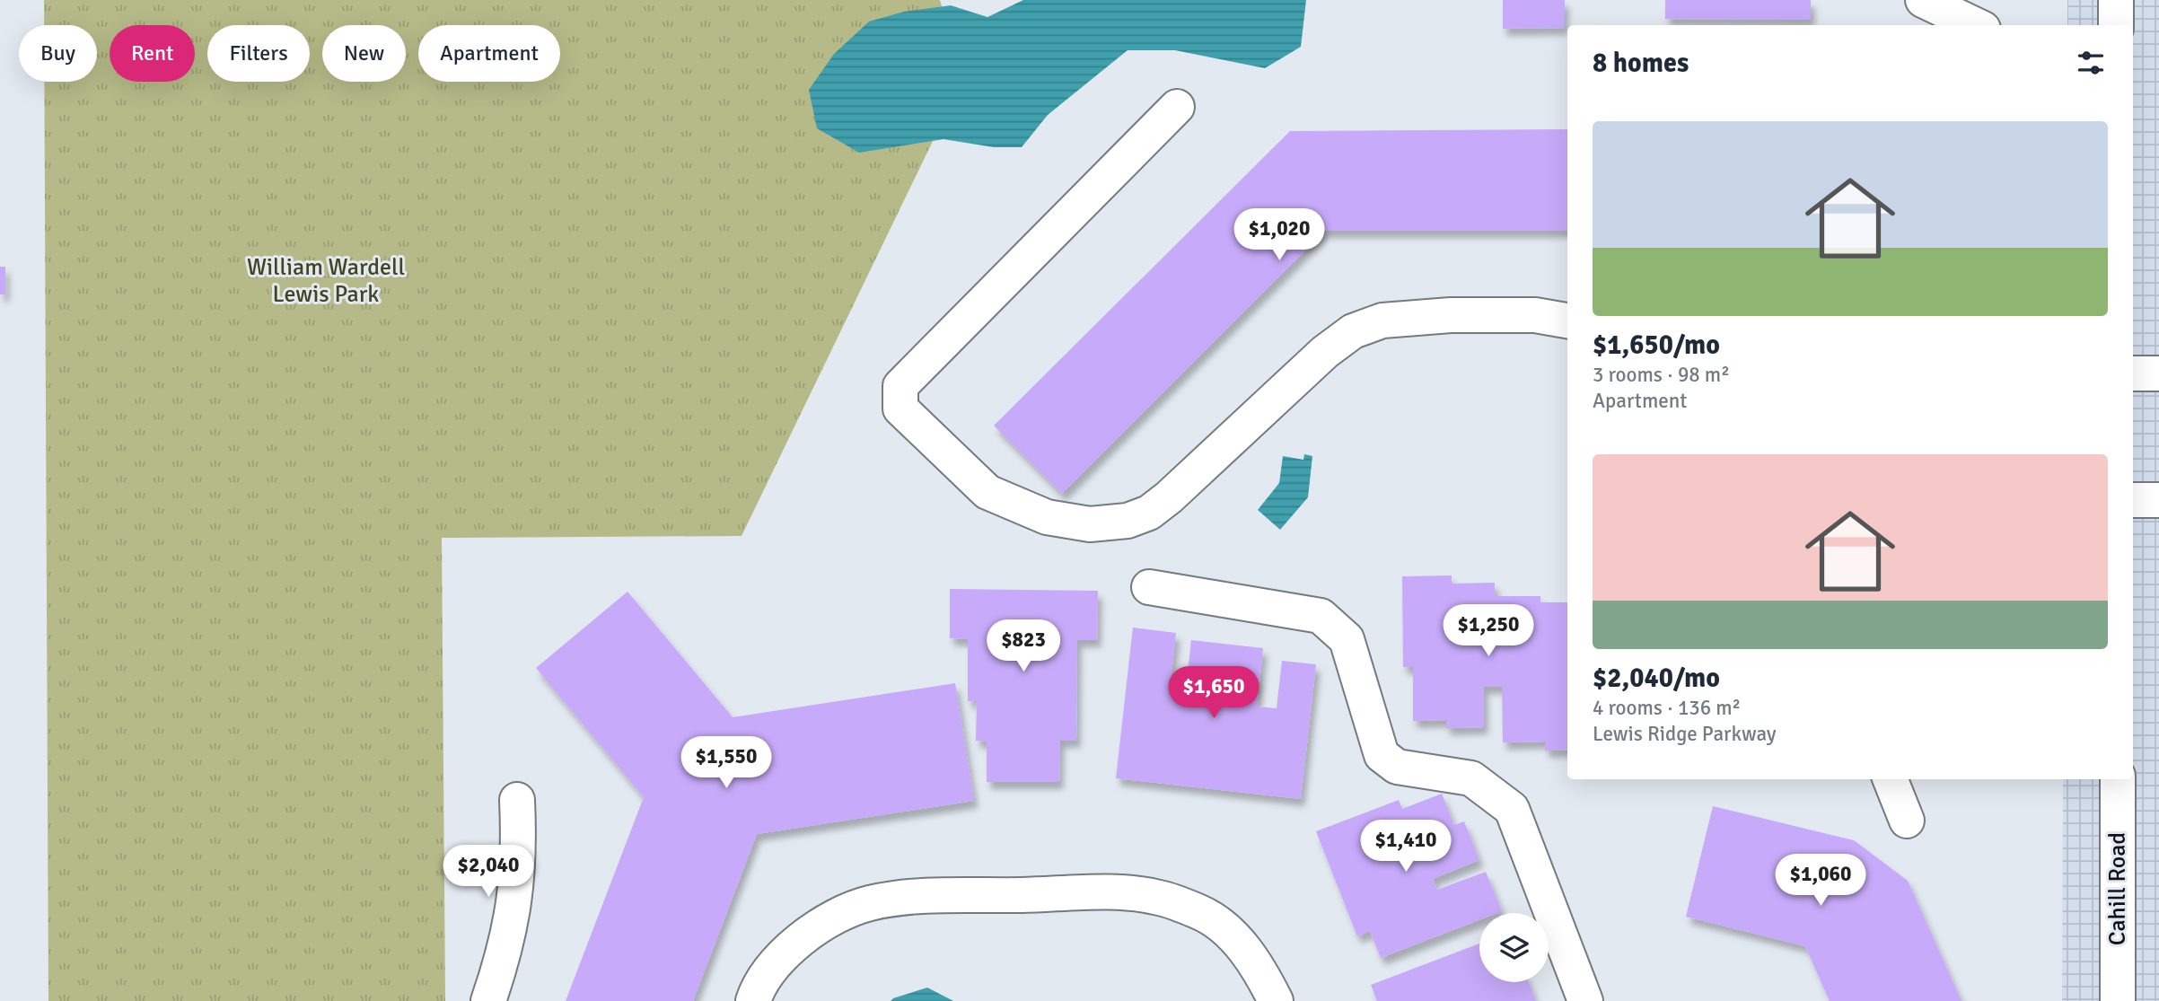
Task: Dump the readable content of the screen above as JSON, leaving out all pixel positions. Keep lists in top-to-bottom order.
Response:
{
  "streets": {
    "street": ["Cahill Road"]
  },
  "parks": ["William Wardell Lewis Park"],
  "page": {
    "chip": [
      "Buy",
      "Rent",
      "Filters",
      "New",
      "Apartment"
    ],
    "heading": "8 homes",
    "list": [
      {
        "name": "$1,650/mo",
        "note": "3 rooms · 98 m² · Apartment"
      },
      {
        "name": "$2,040/mo",
        "note": "4 rooms · 136 m² · Lewis Ridge Parkway"
      }
    ],
    "price": [
      "$1,020",
      "$1,250",
      "$823",
      "$1,650",
      "$1,550",
      "$1,410",
      "$2,040",
      "$1,060"
    ]
  }
}
